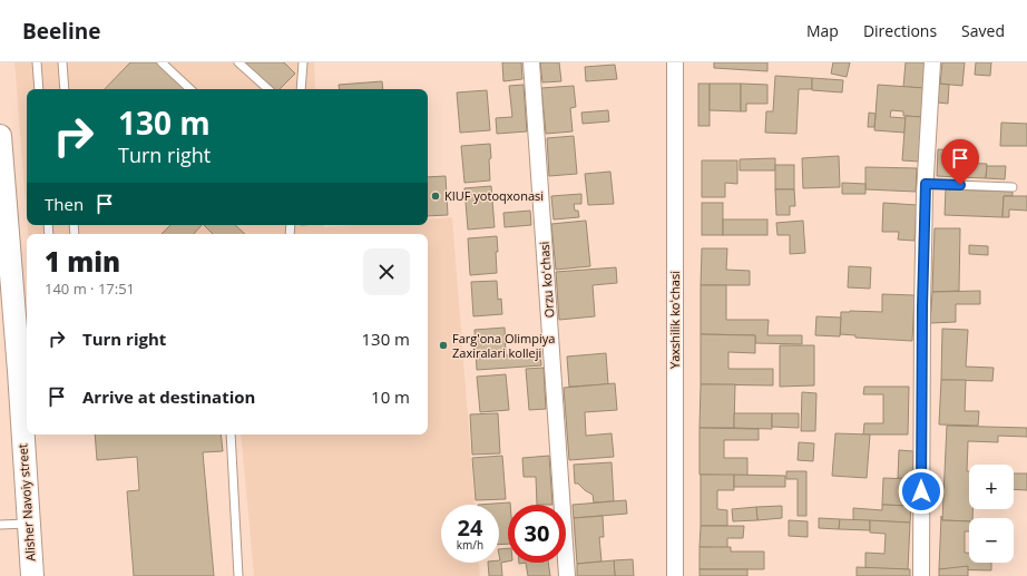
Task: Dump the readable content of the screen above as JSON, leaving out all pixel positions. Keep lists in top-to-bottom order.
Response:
{
  "streets": {
    "street": ["Orzu koʻchasi", "Yaxshilik koʻchasi", "Alisher Navoiy street"]
  },
  "places": ["KIUF yotoqxonasi", "Farg'ona Olimpiya Zaxiralari kolleji"],
  "page": {
    "header": "Beeline",
    "nav": ["Map", "Directions", "Saved"],
    "turn": ["130 m", "Turn right"],
    "then": "Then",
    "heading": ["1 min", "140 m · 17:51"],
    "list": [
      {
        "name": "Turn right",
        "value": "130 m"
      },
      {
        "name": "Arrive at destination",
        "value": "10 m"
      }
    ],
    "map_buttons": ["+", "−"],
    "speed": "24 km/h",
    "limit": "30"
  }
}
